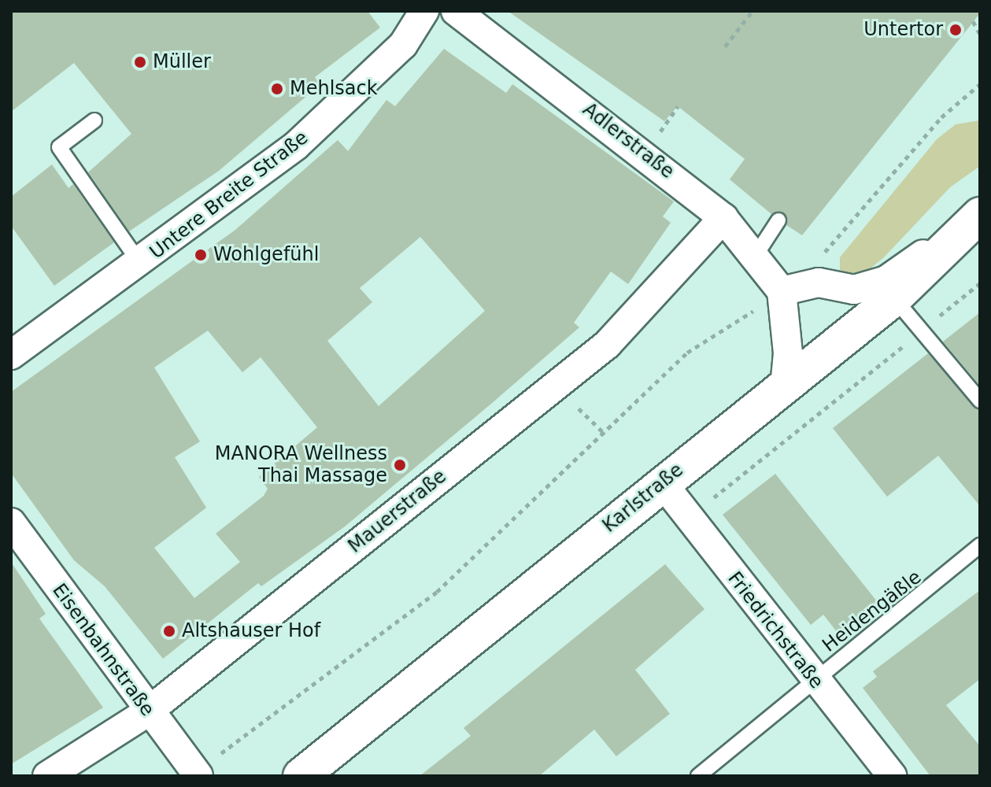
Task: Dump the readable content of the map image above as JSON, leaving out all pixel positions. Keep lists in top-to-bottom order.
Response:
{
  "streets": {
    "main road": ["Karlstraße"],
    "street": [
      "Adlerstraße",
      "Untere Breite Straße",
      "Mauerstraße",
      "Friedrichstraße",
      "Eisenbahnstraße"
    ],
    "lane": ["Heidengäßle"]
  },
  "crossings": [
    ["Adlerstraße", "Mauerstraße"],
    ["Karlstraße", "Friedrichstraße"],
    ["Mauerstraße", "Eisenbahnstraße"],
    ["Heidengäßle", "Friedrichstraße"]
  ],
  "places": [
    "Untertor",
    "Müller",
    "Mehlsack",
    "Wohlgefühl",
    "MANORA Wellness Thai Massage",
    "Altshauser Hof"
  ]
}
